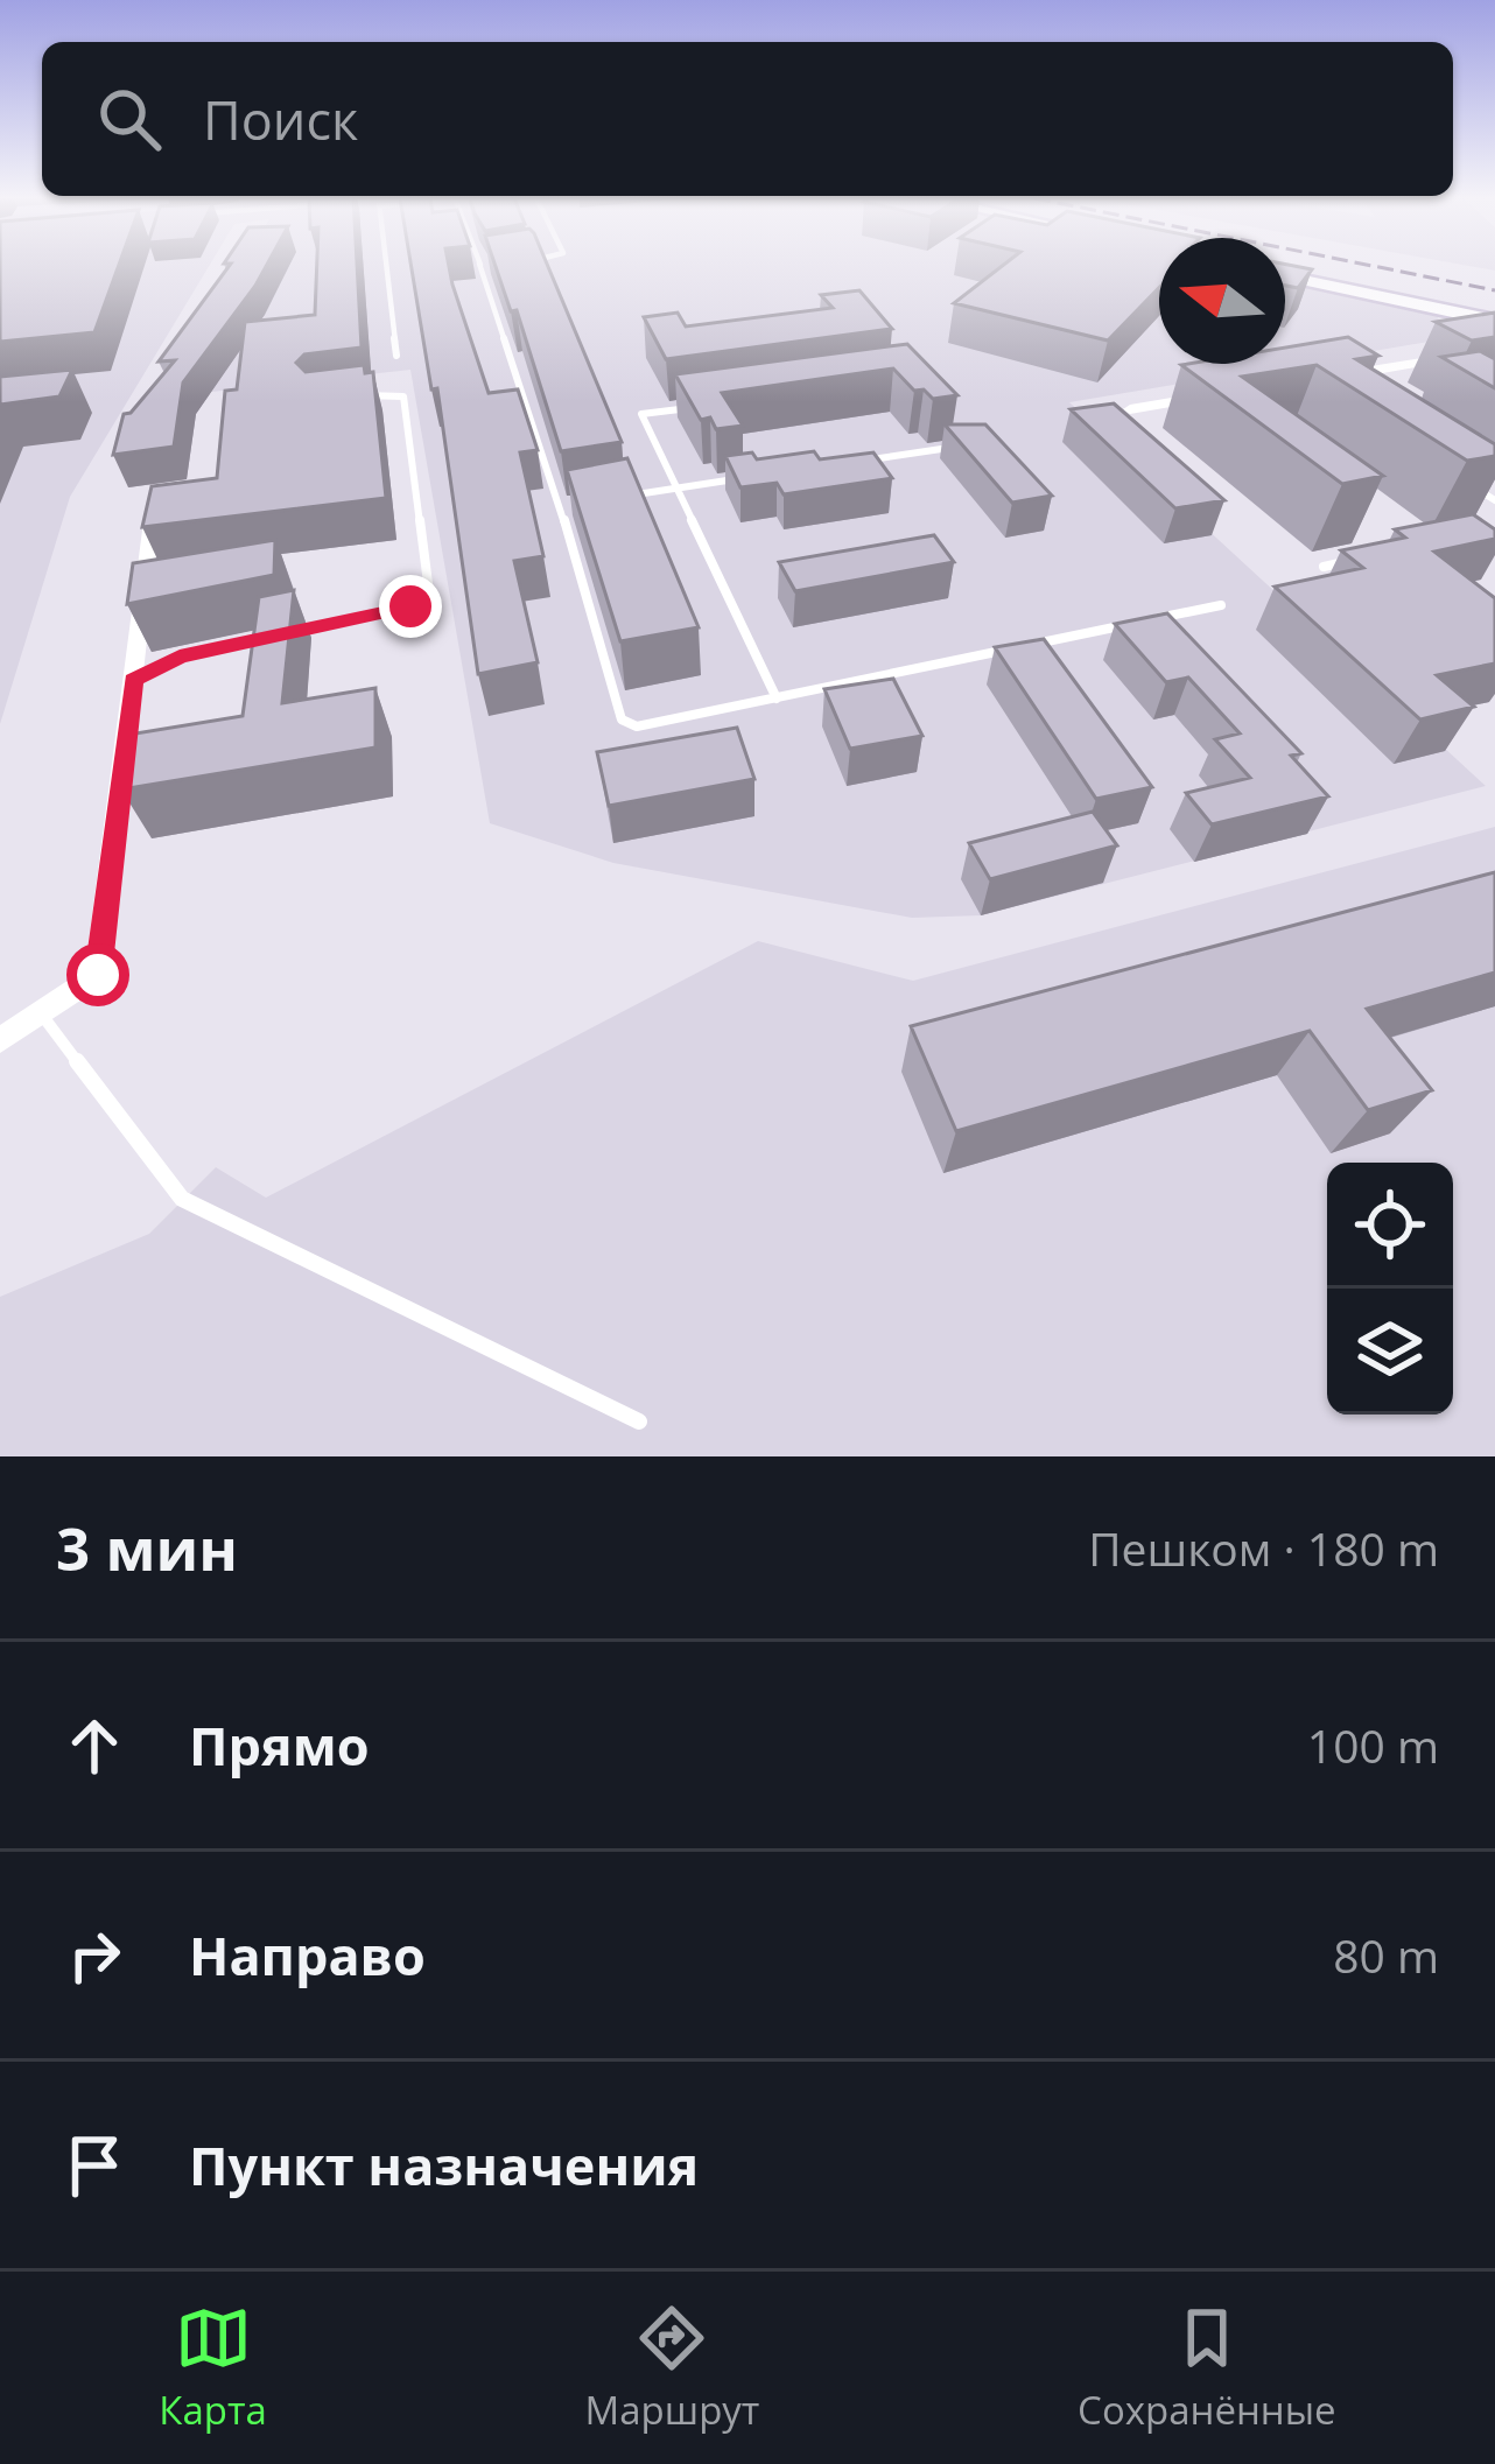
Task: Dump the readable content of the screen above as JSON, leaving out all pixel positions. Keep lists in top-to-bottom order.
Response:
{
  "north": "left",
  "page": {
    "search": "Поиск",
    "heading": ["3 мин", "Пешком · 180 m"],
    "list": [
      ["Прямо", "100 m"],
      ["Направо", "80 m"],
      "Пункт назначения"
    ],
    "nav": ["Карта", "Маршрут", "Сохранённые"]
  }
}
